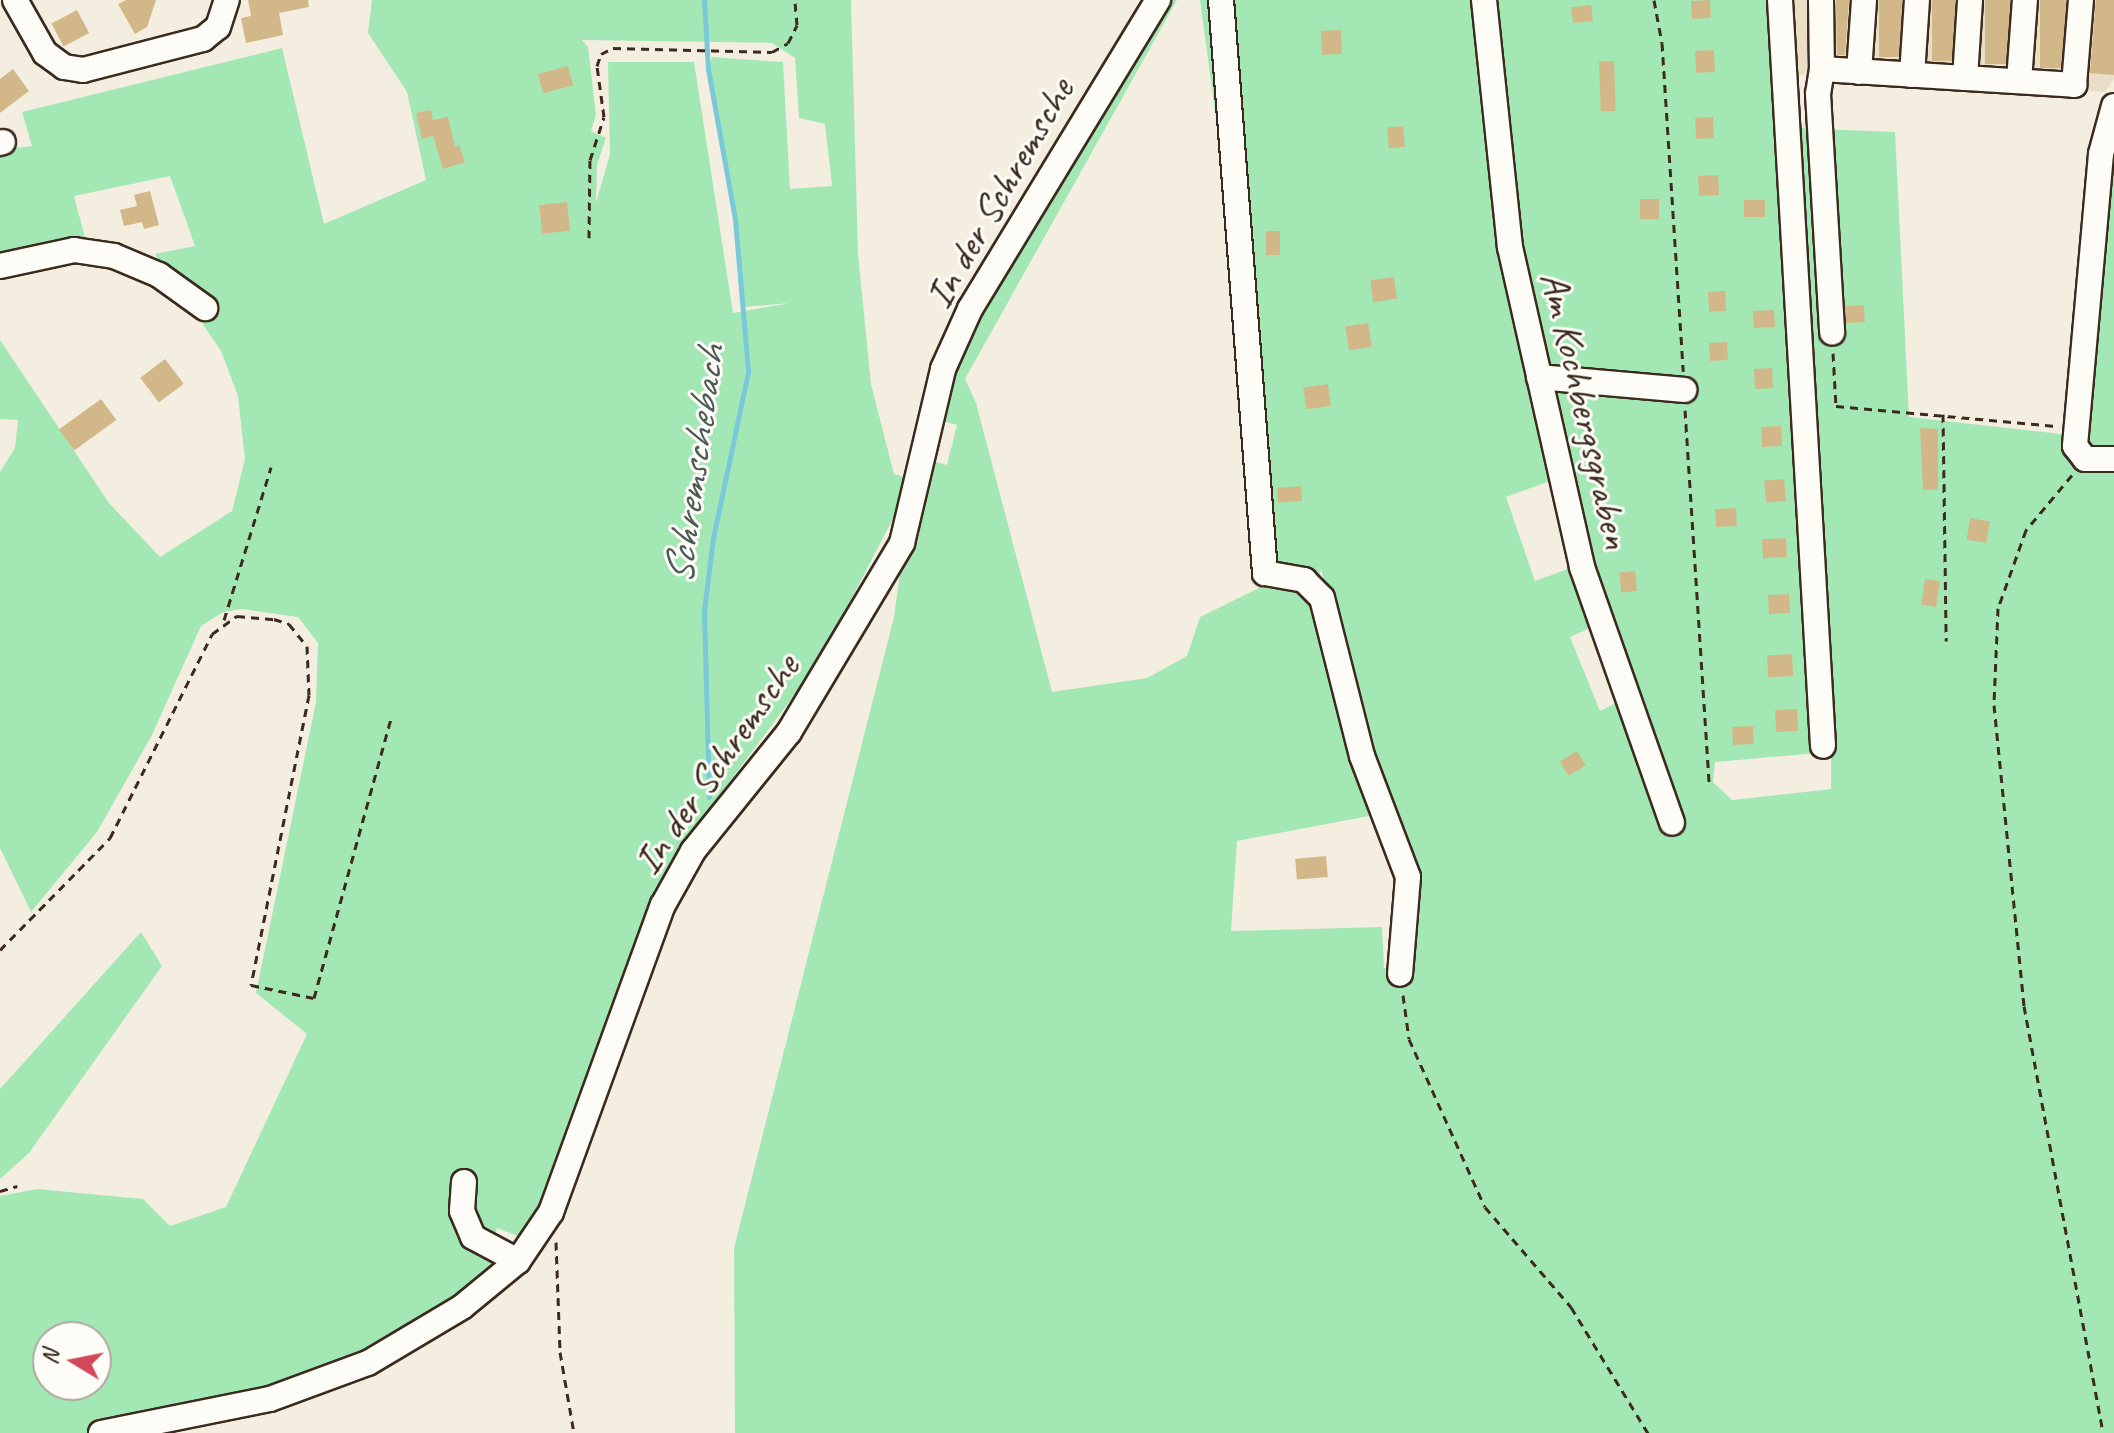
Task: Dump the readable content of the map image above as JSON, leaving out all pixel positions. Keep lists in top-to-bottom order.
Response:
{
  "streets": {
    "street": ["In der Schremsche", "Am Kochbergsgraben"]
  },
  "water": ["Schremschebach"],
  "north": "left"
}
